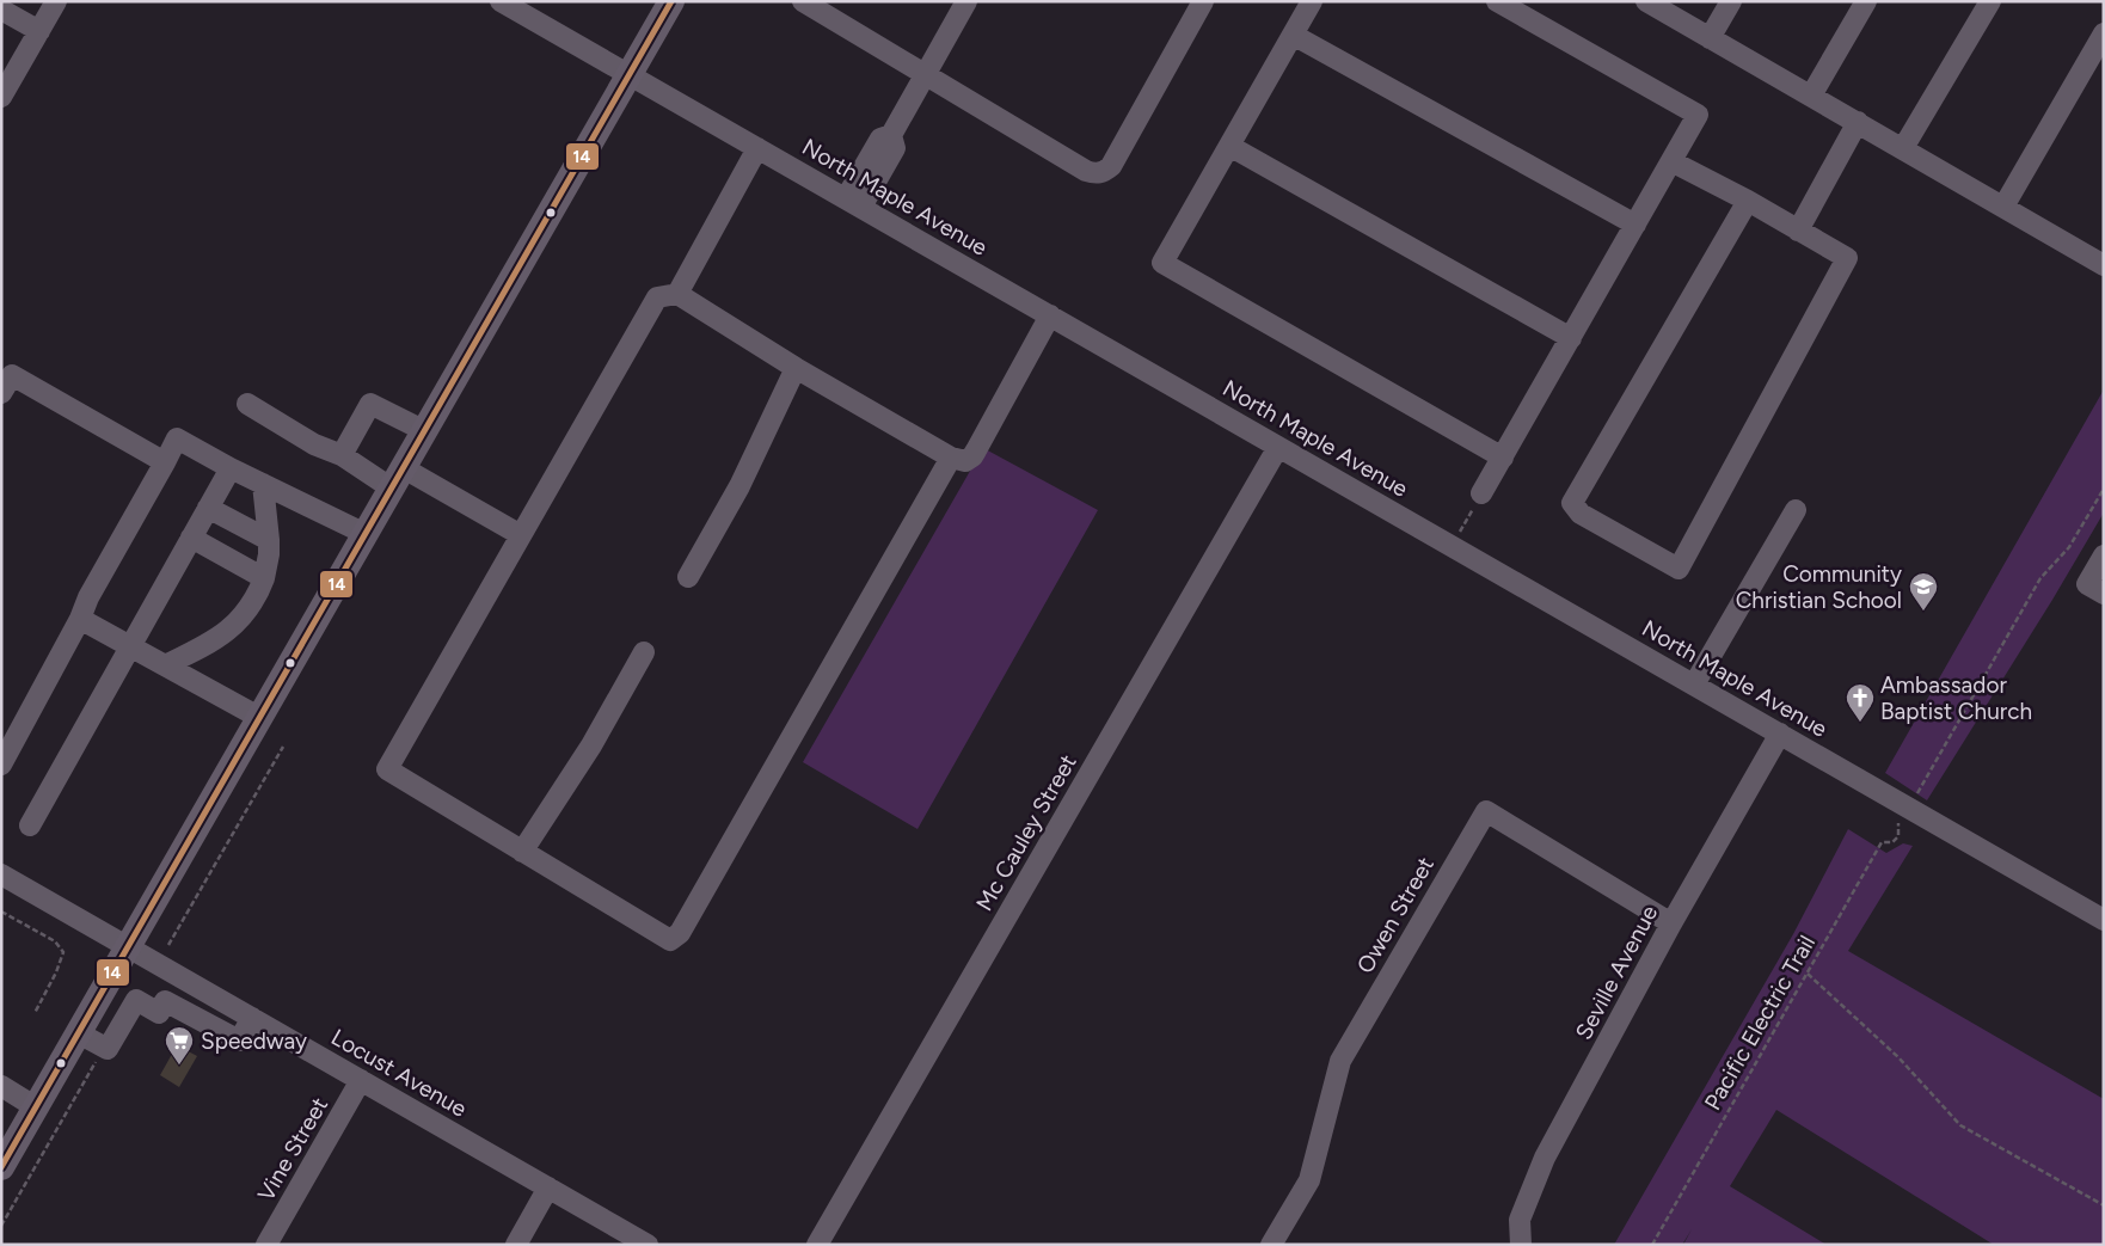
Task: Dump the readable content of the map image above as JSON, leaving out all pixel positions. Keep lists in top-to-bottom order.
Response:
{
  "streets": {
    "street": [
      "North Maple Avenue",
      "Mc Cauley Street",
      "Owen Street",
      "Seville Avenue",
      "Locust Avenue",
      "Vine Street"
    ],
    "path": ["Pacific Electric Trail"]
  },
  "crossings": [
    ["North Maple Avenue", "Mc Cauley Street"],
    ["North Maple Avenue", "Seville Avenue"],
    ["Owen Street", "Seville Avenue"],
    ["Locust Avenue", "Vine Street"]
  ],
  "places": {
    "school or university": ["Community Christian School"],
    "church": ["Ambassador Baptist Church"],
    "supermarket": ["Speedway"]
  },
  "lines": ["transit line 14"]
}
